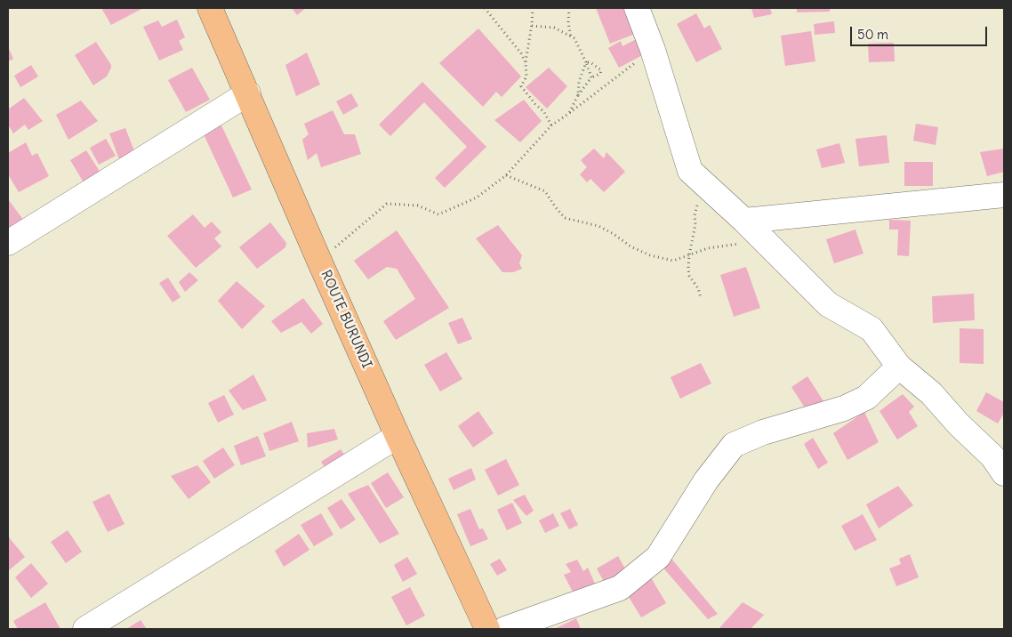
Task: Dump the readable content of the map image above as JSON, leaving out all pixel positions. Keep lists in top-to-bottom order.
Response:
{
  "streets": {
    "main road": ["ROUTE BURUNDI"]
  },
  "scale_bar": "50 m"
}
